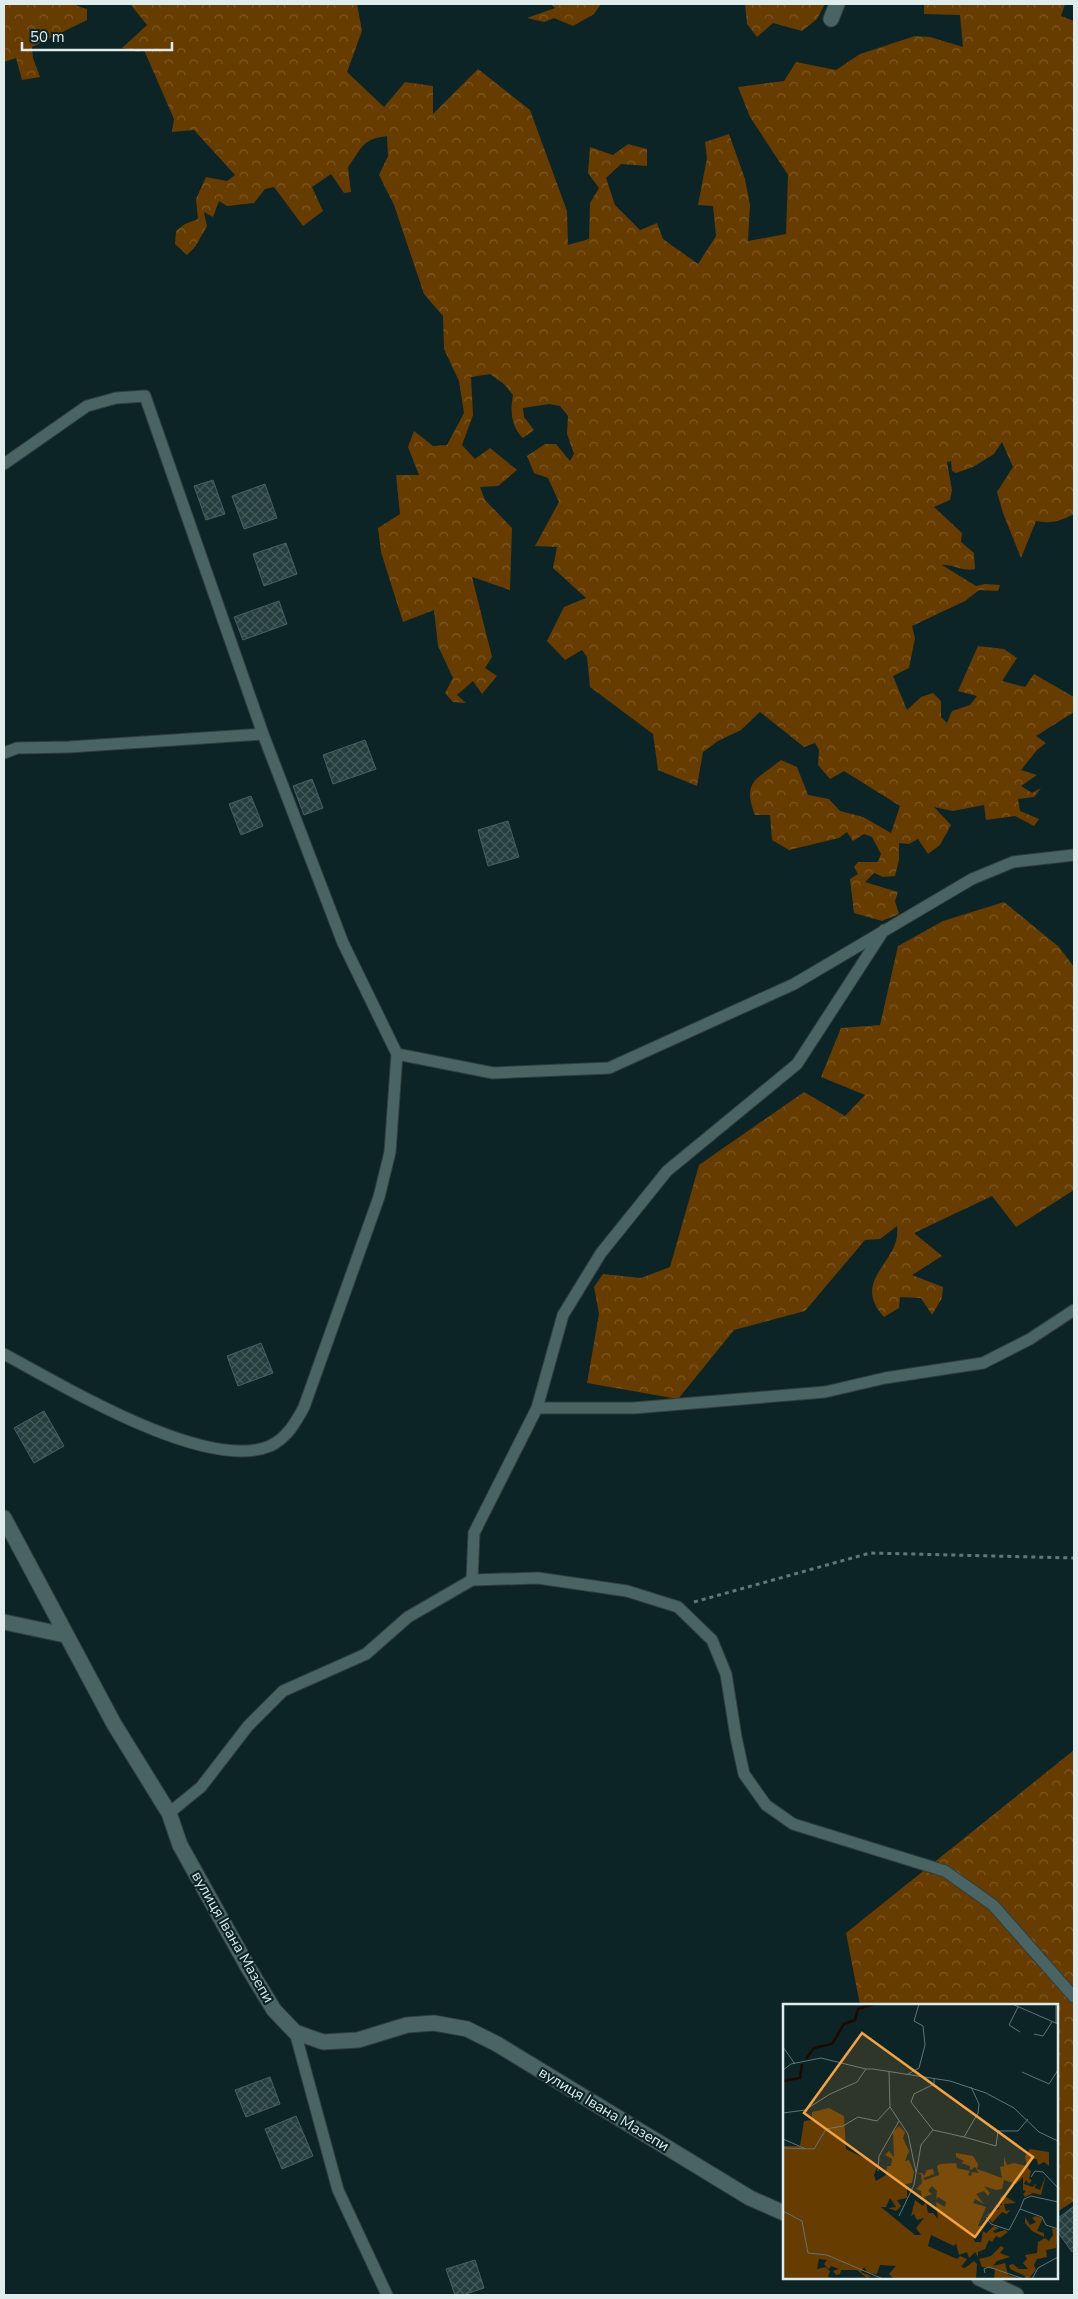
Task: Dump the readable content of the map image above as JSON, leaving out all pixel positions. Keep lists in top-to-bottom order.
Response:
{
  "streets": {
    "street": ["вулиця Івана Мазепи"]
  },
  "scale_bar": "50 m"
}
